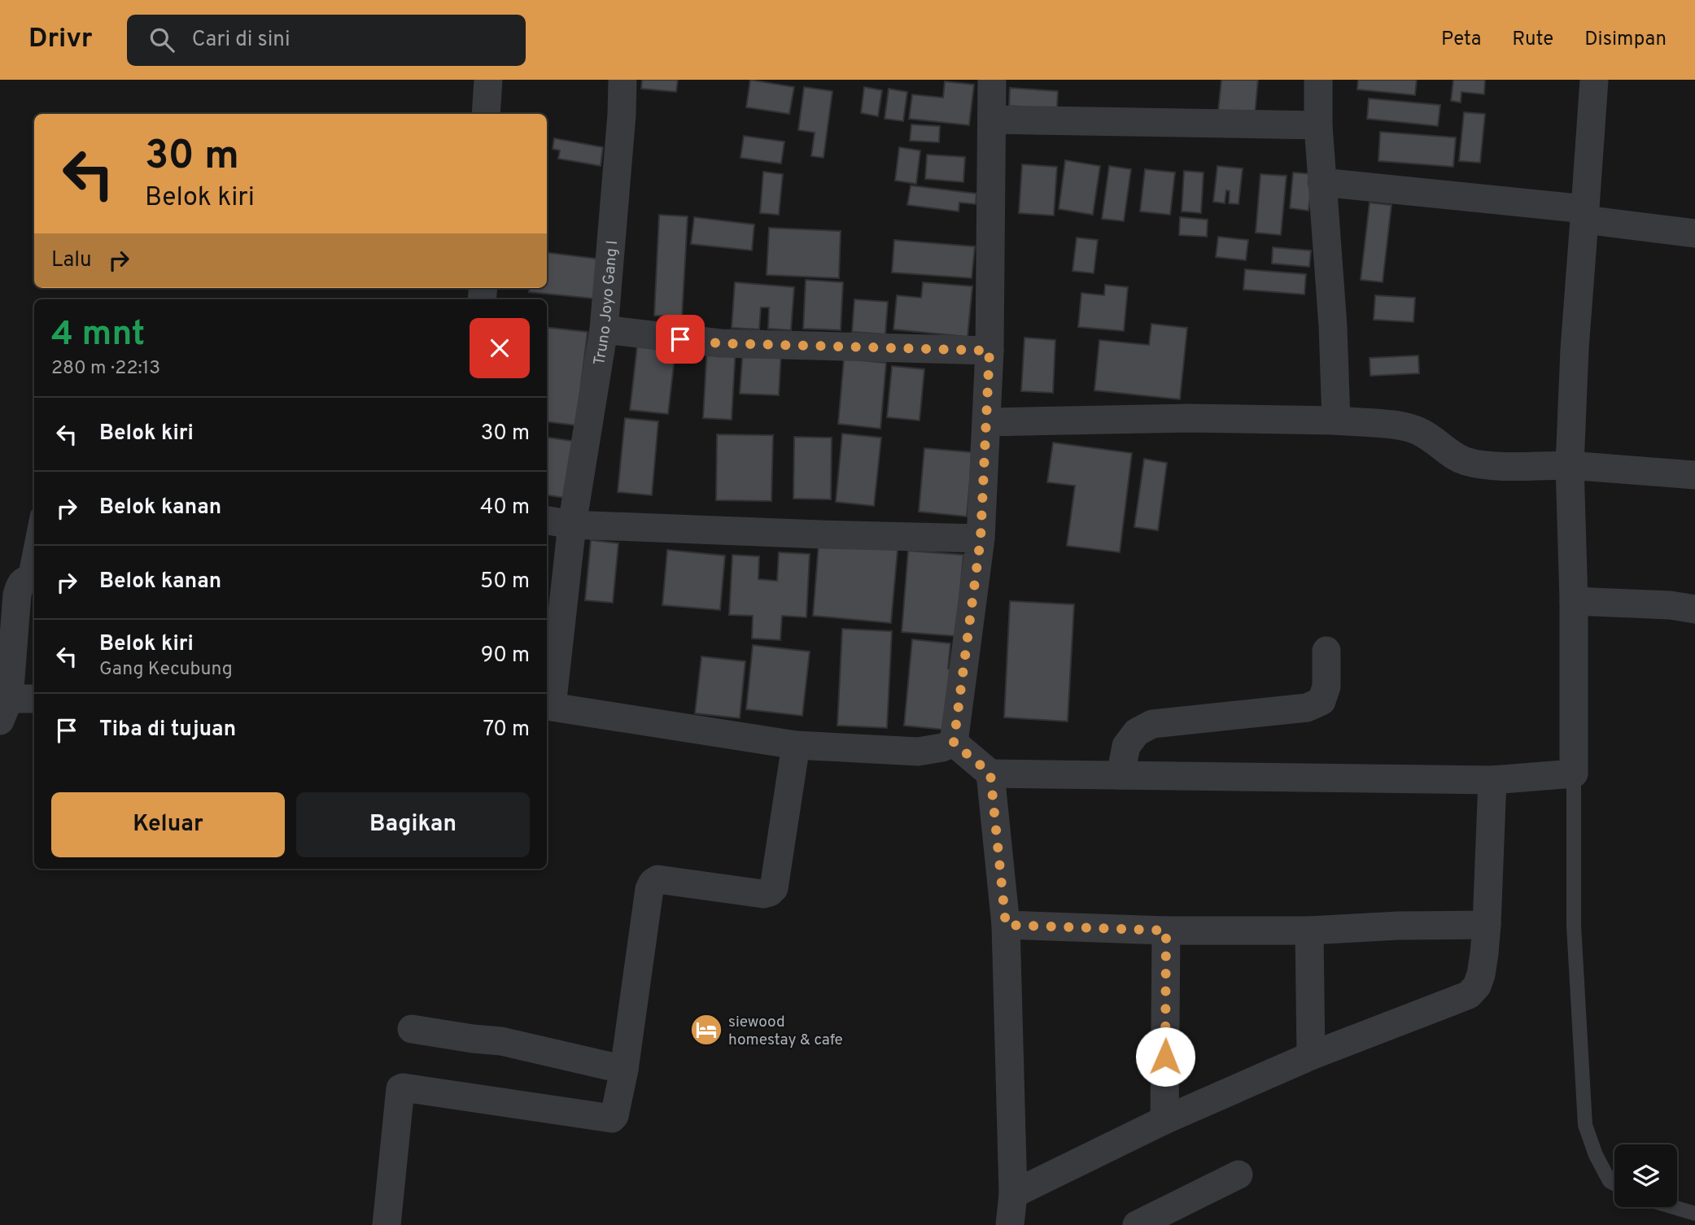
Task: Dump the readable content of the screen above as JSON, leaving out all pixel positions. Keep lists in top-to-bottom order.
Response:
{
  "streets": {
    "street": ["Truno Joyo Gang I"]
  },
  "places": {
    "hotel": ["siewood homestay & cafe"]
  },
  "page": {
    "header": "Drivr",
    "search": "Cari di sini",
    "nav": ["Peta", "Rute", "Disimpan"],
    "turn": ["30 m", "Belok kiri"],
    "then": "Lalu",
    "heading": ["4 mnt", "280 m · 22:13"],
    "list": [
      {
        "name": "Belok kiri",
        "value": "30 m"
      },
      {
        "name": "Belok kanan",
        "value": "40 m"
      },
      {
        "name": "Belok kanan",
        "value": "50 m"
      },
      {
        "name": "Belok kiri",
        "note": "Gang Kecubung",
        "value": "90 m"
      },
      {
        "name": "Tiba di tujuan",
        "value": "70 m"
      }
    ],
    "buttons": ["Keluar", "Bagikan"]
  }
}
